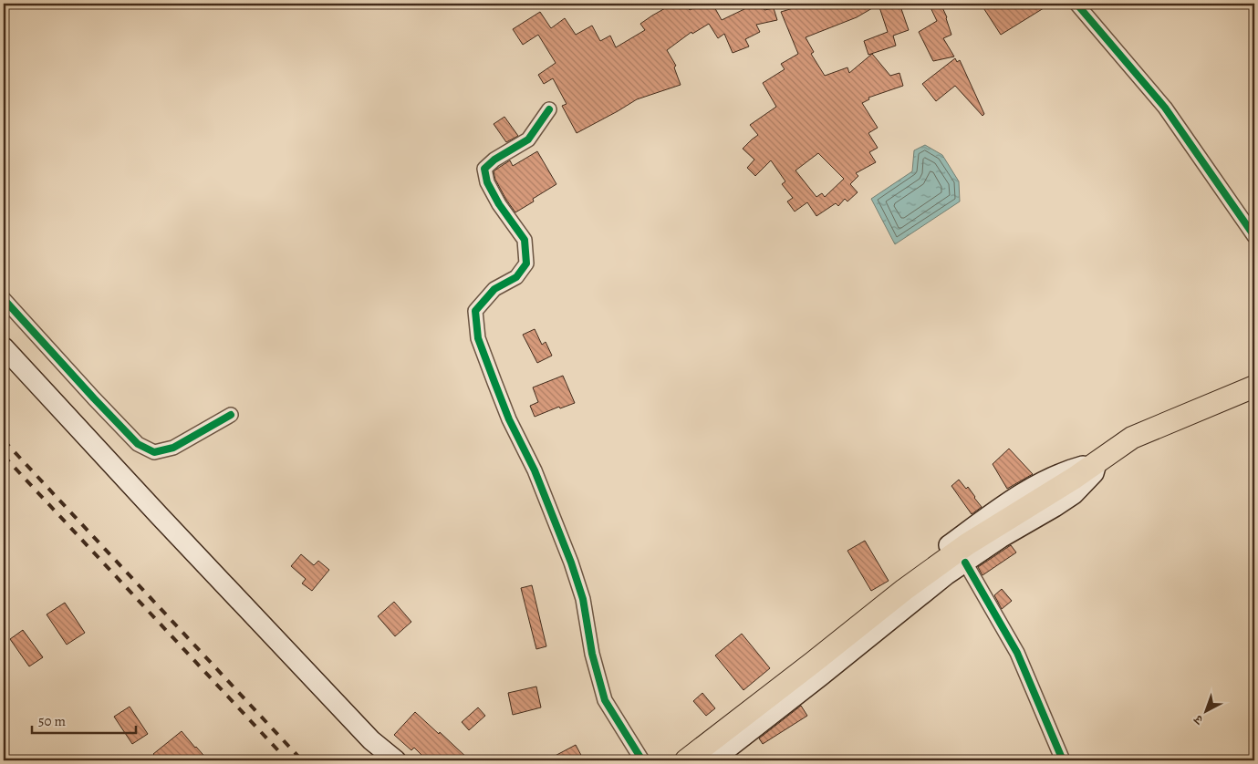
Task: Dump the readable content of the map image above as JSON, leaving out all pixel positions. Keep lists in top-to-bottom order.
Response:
{
  "scale_bar": "50 m",
  "north": "bottom left"
}
